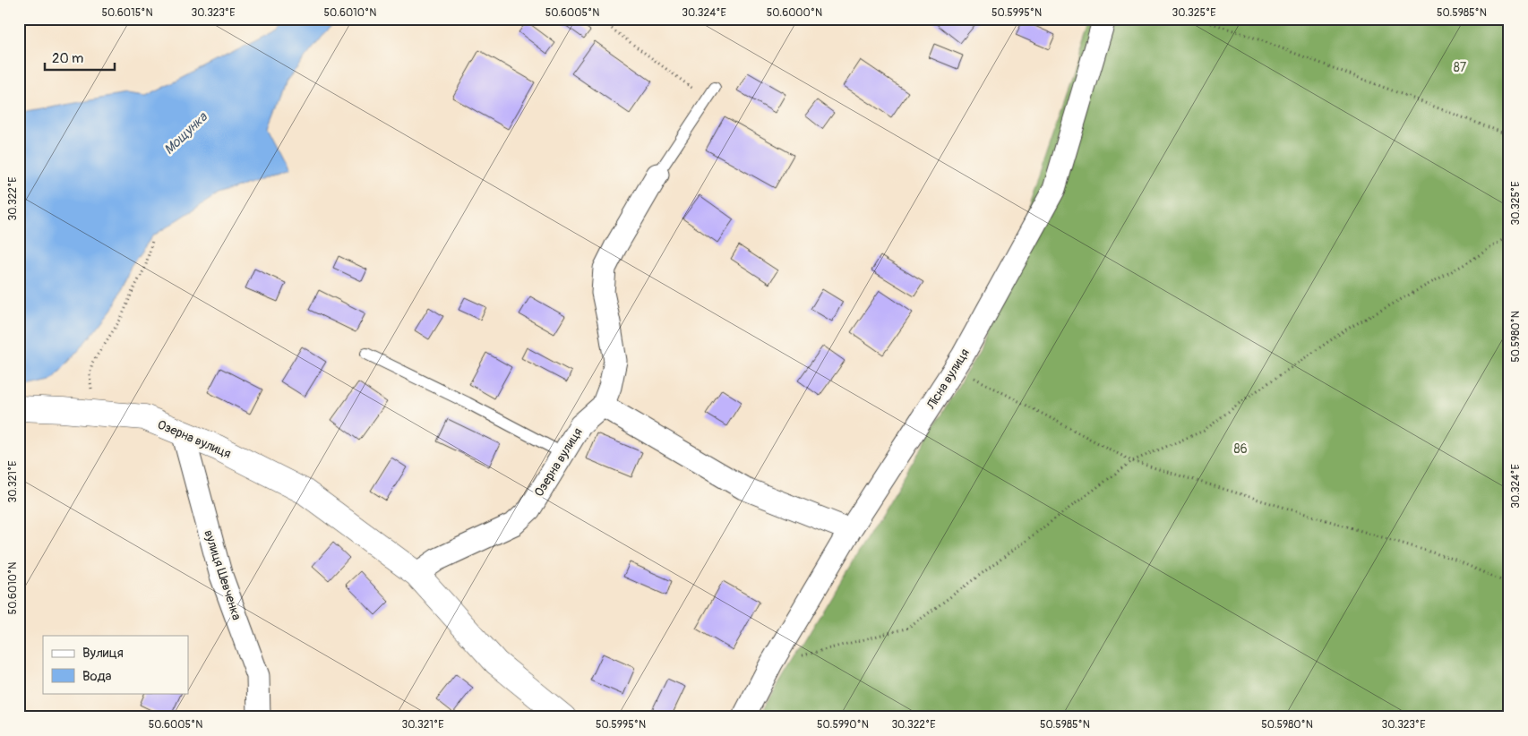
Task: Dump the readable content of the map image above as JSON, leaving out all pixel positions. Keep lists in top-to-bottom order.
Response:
{
  "streets": {
    "street": ["Лісна вулиця", "Озерна вулиця", "вулиця Шевченка"]
  },
  "crossings": [
    ["Озерна вулиця", "вулиця Шевченка"]
  ],
  "water": ["Мощунка"],
  "parks": ["87", "86"],
  "legend": ["Вулиця", "Вода"],
  "scale_bar": "20 m",
  "coordinates": [
    "50.6015°N",
    "30.323°E",
    "50.6010°N",
    "50.6005°N",
    "30.324°E",
    "50.6000°N",
    "50.5995°N",
    "30.325°E",
    "50.5985°N",
    "30.322°E",
    "50.5980°N",
    "30.321°E",
    "50.5990°N"
  ]
}
